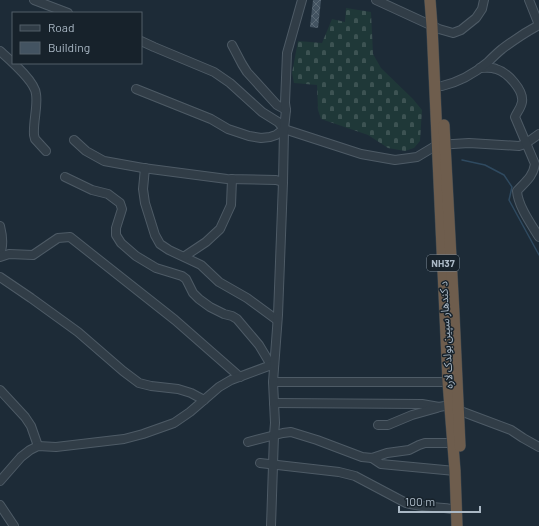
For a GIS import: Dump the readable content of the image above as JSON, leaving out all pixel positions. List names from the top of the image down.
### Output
{
  "streets": {
    "highway": ["NH37", "د کندهار سپین بولدک لاره"]
  },
  "legend": ["Road", "Building"],
  "scale_bar": "100 m"
}
